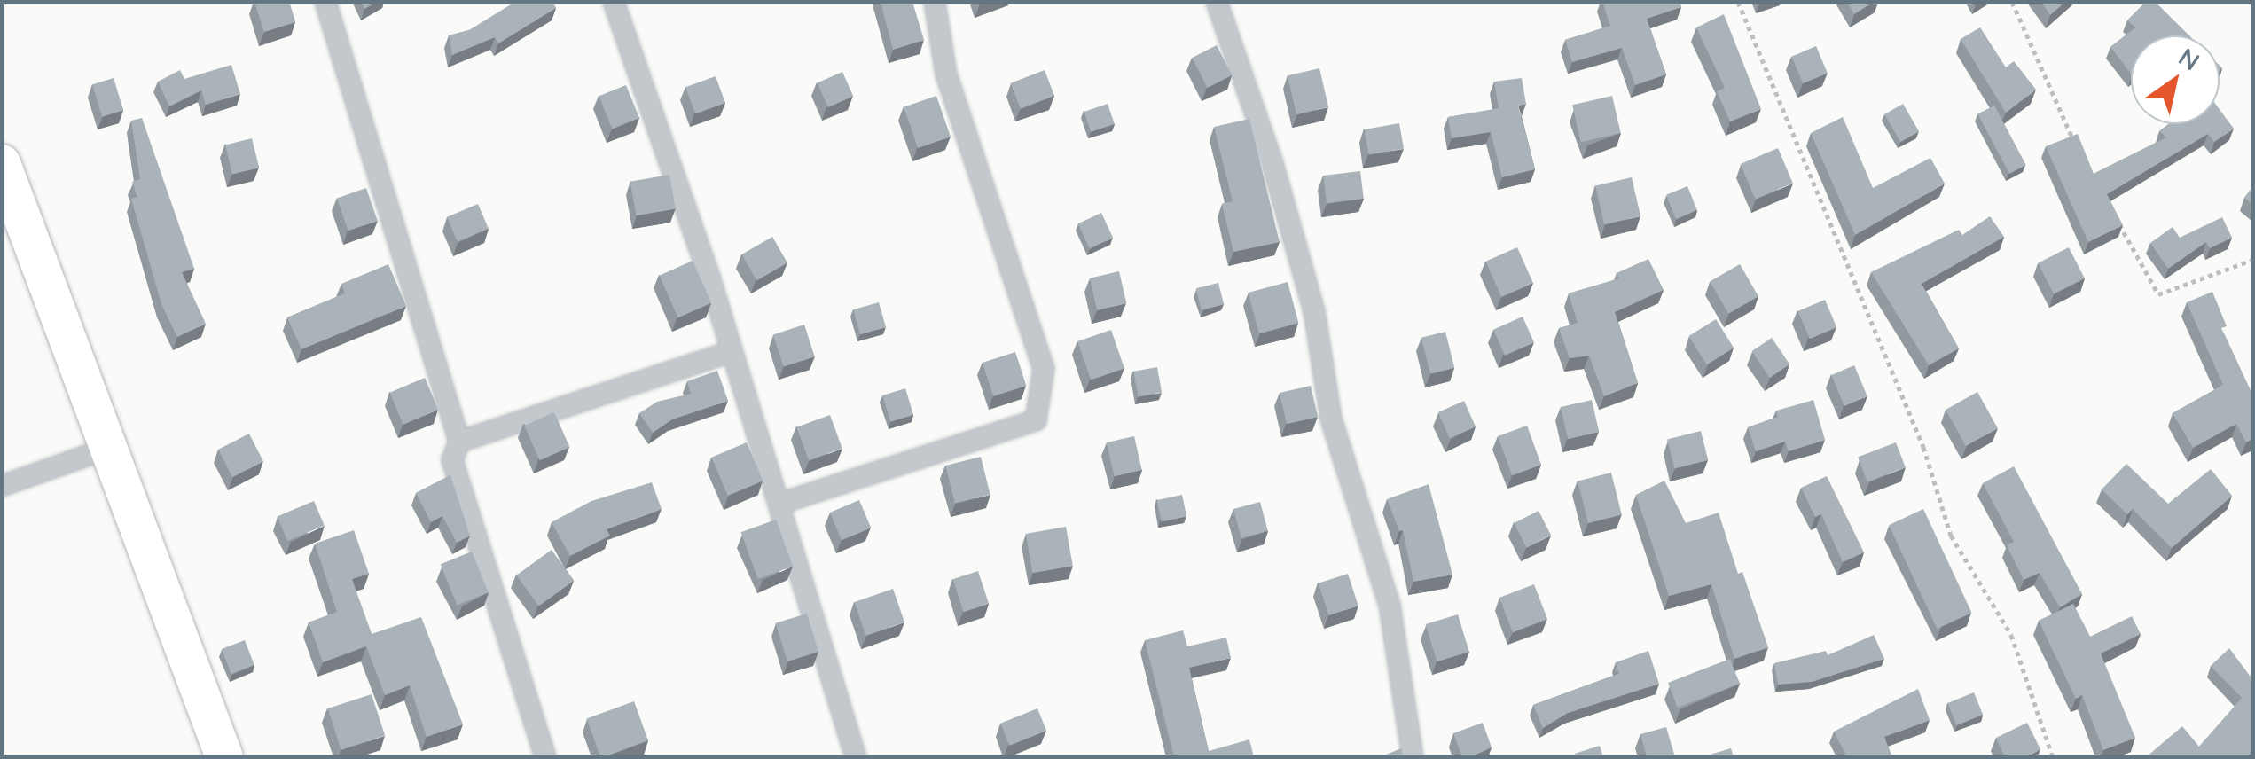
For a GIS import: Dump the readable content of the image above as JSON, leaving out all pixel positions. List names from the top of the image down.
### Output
{
  "north": "top right"
}
